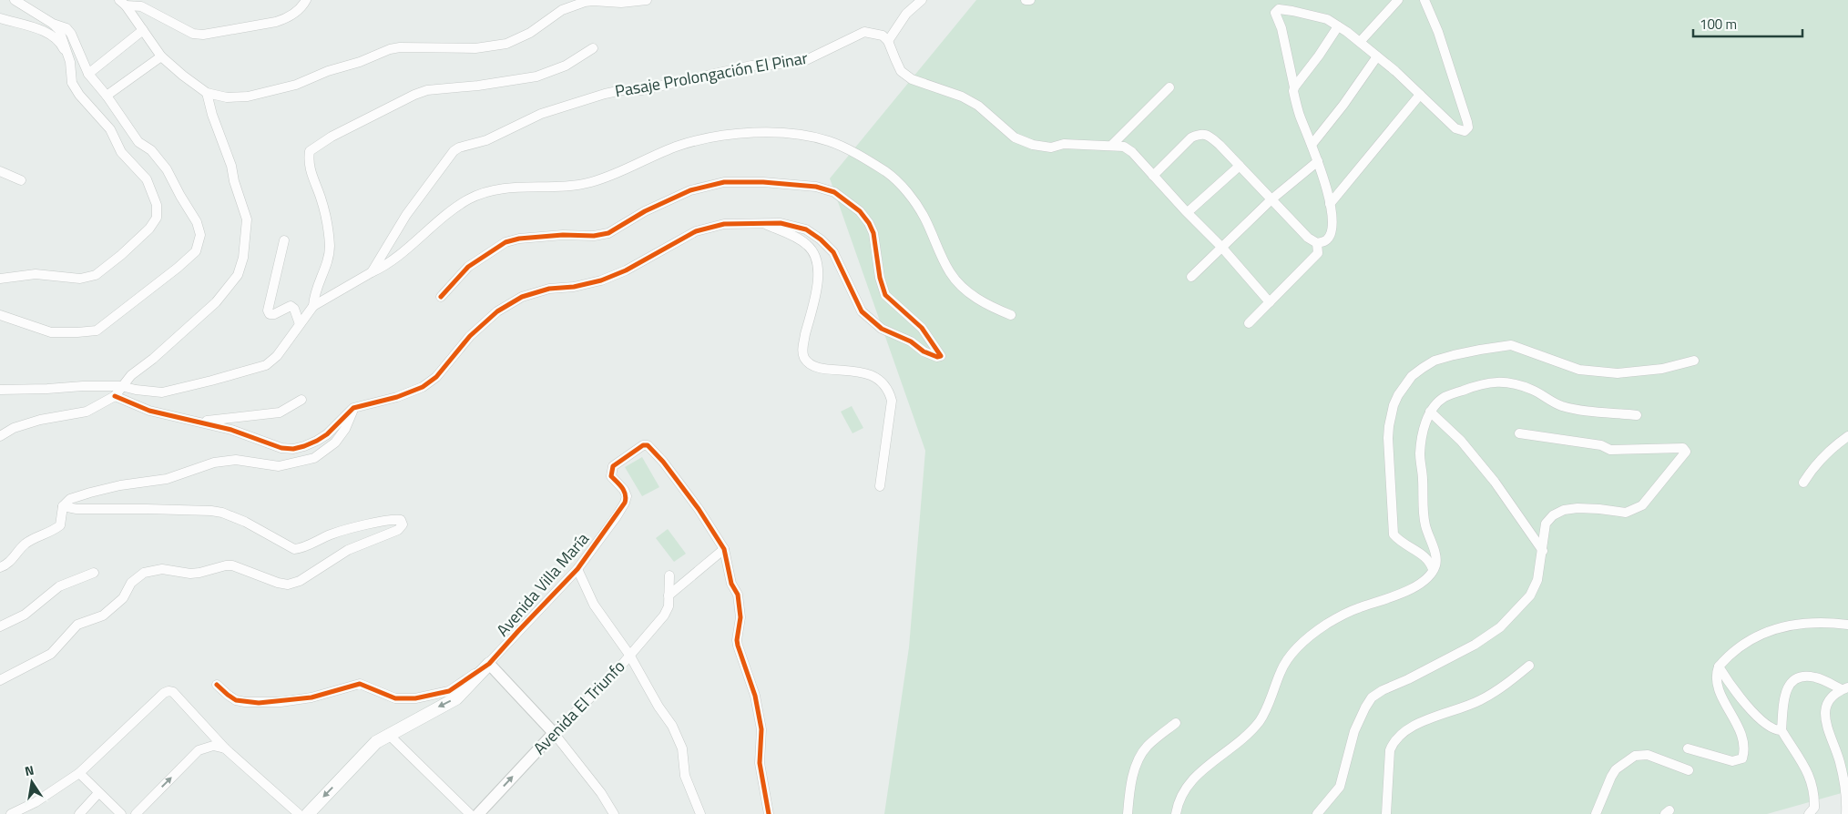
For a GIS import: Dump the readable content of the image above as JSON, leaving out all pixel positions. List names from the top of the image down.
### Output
{
  "streets": {
    "main road": ["Avenida Villa María"],
    "street": ["Pasaje Prolongación El Pinar", "Avenida El Triunfo"]
  },
  "one_way": ["Avenida Villa María", "Avenida El Triunfo"],
  "scale_bar": "100 m",
  "north": "top"
}
